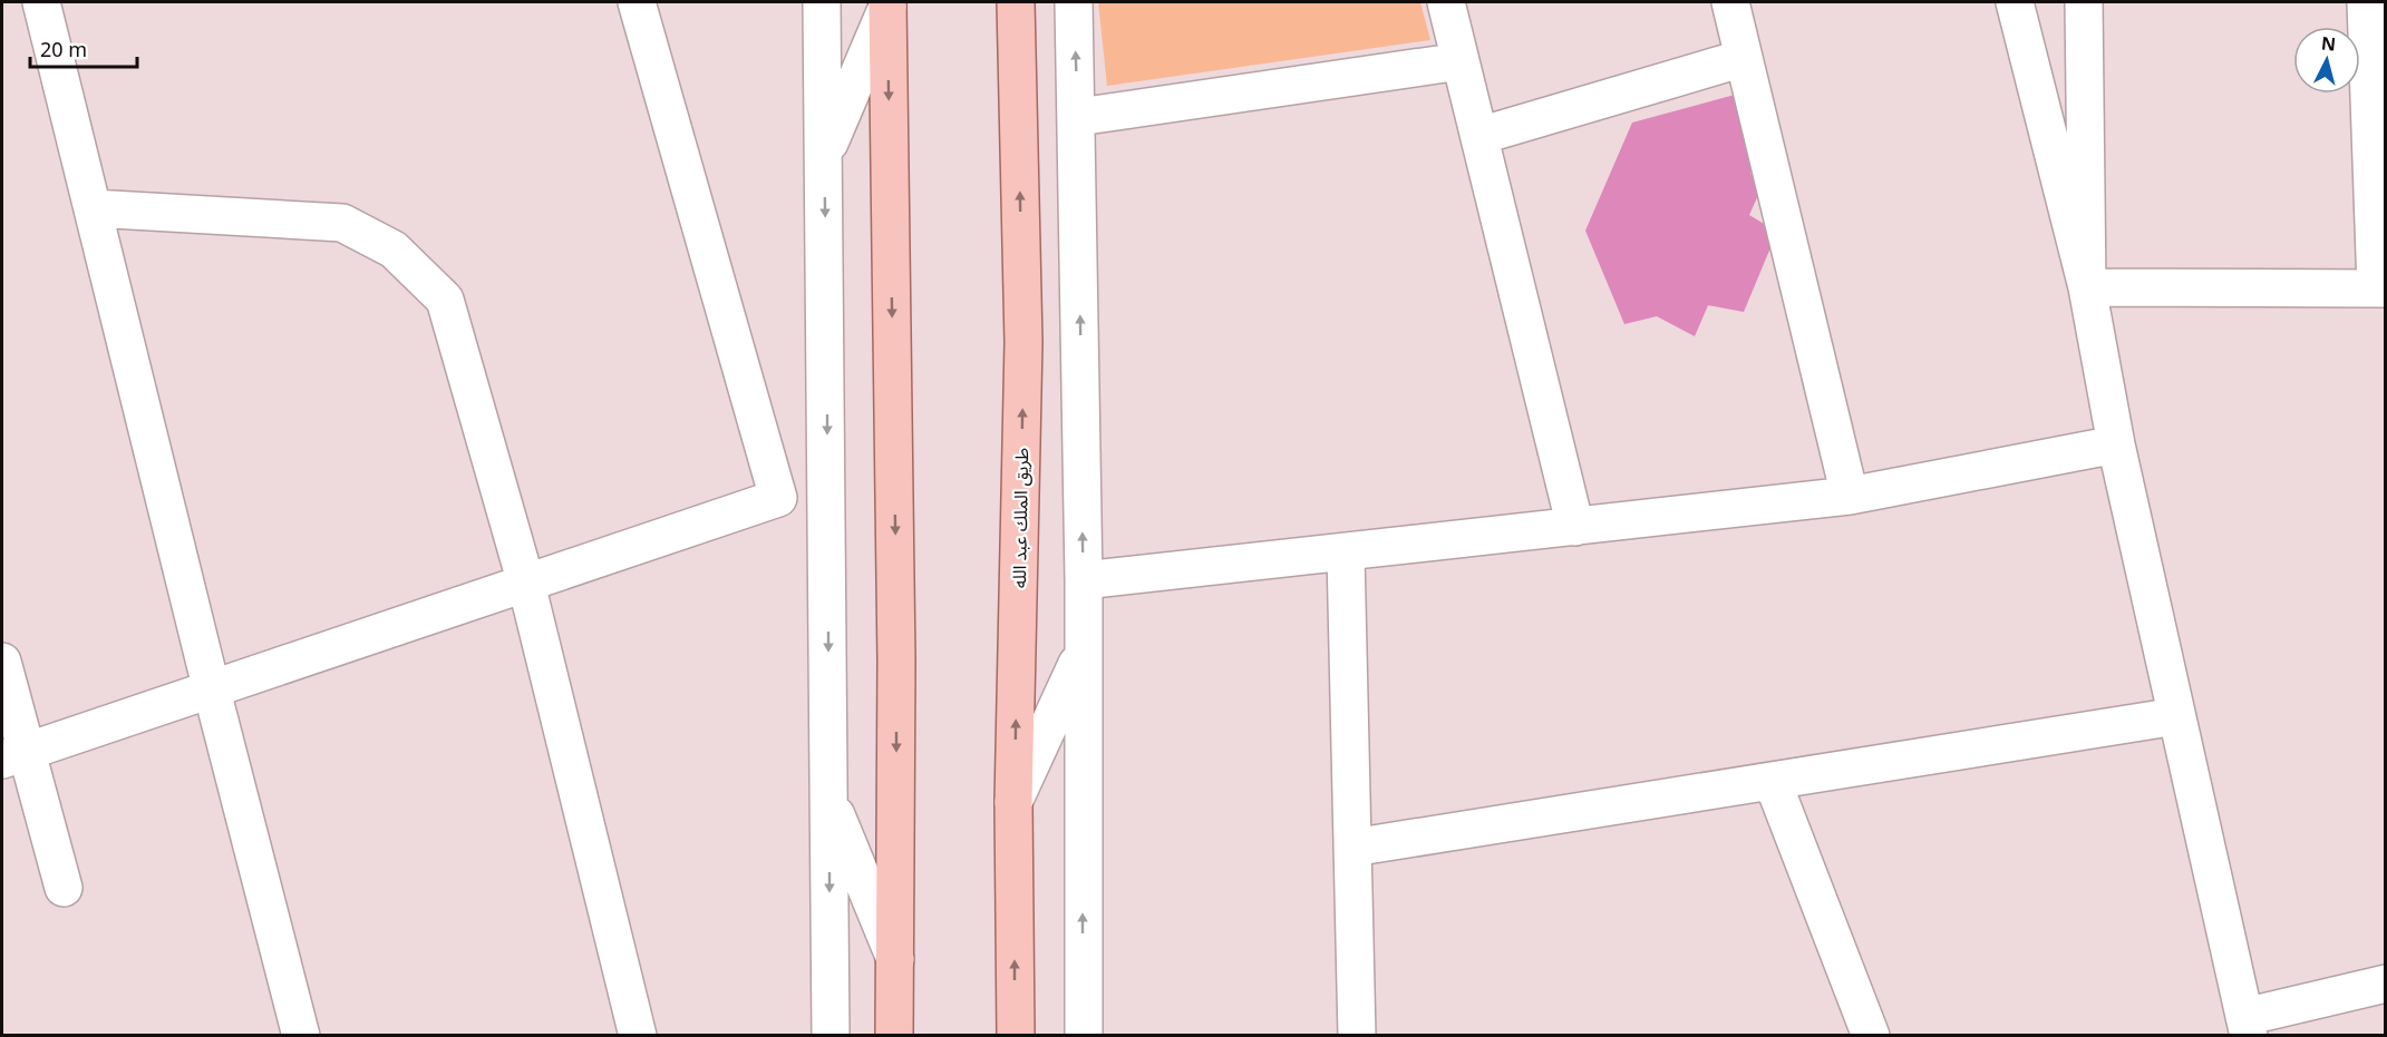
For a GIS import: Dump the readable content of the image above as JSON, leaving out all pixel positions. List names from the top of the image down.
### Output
{
  "streets": {
    "main road": ["طريق الملك عبد الله"]
  },
  "scale_bar": "20 m",
  "north": "top"
}
